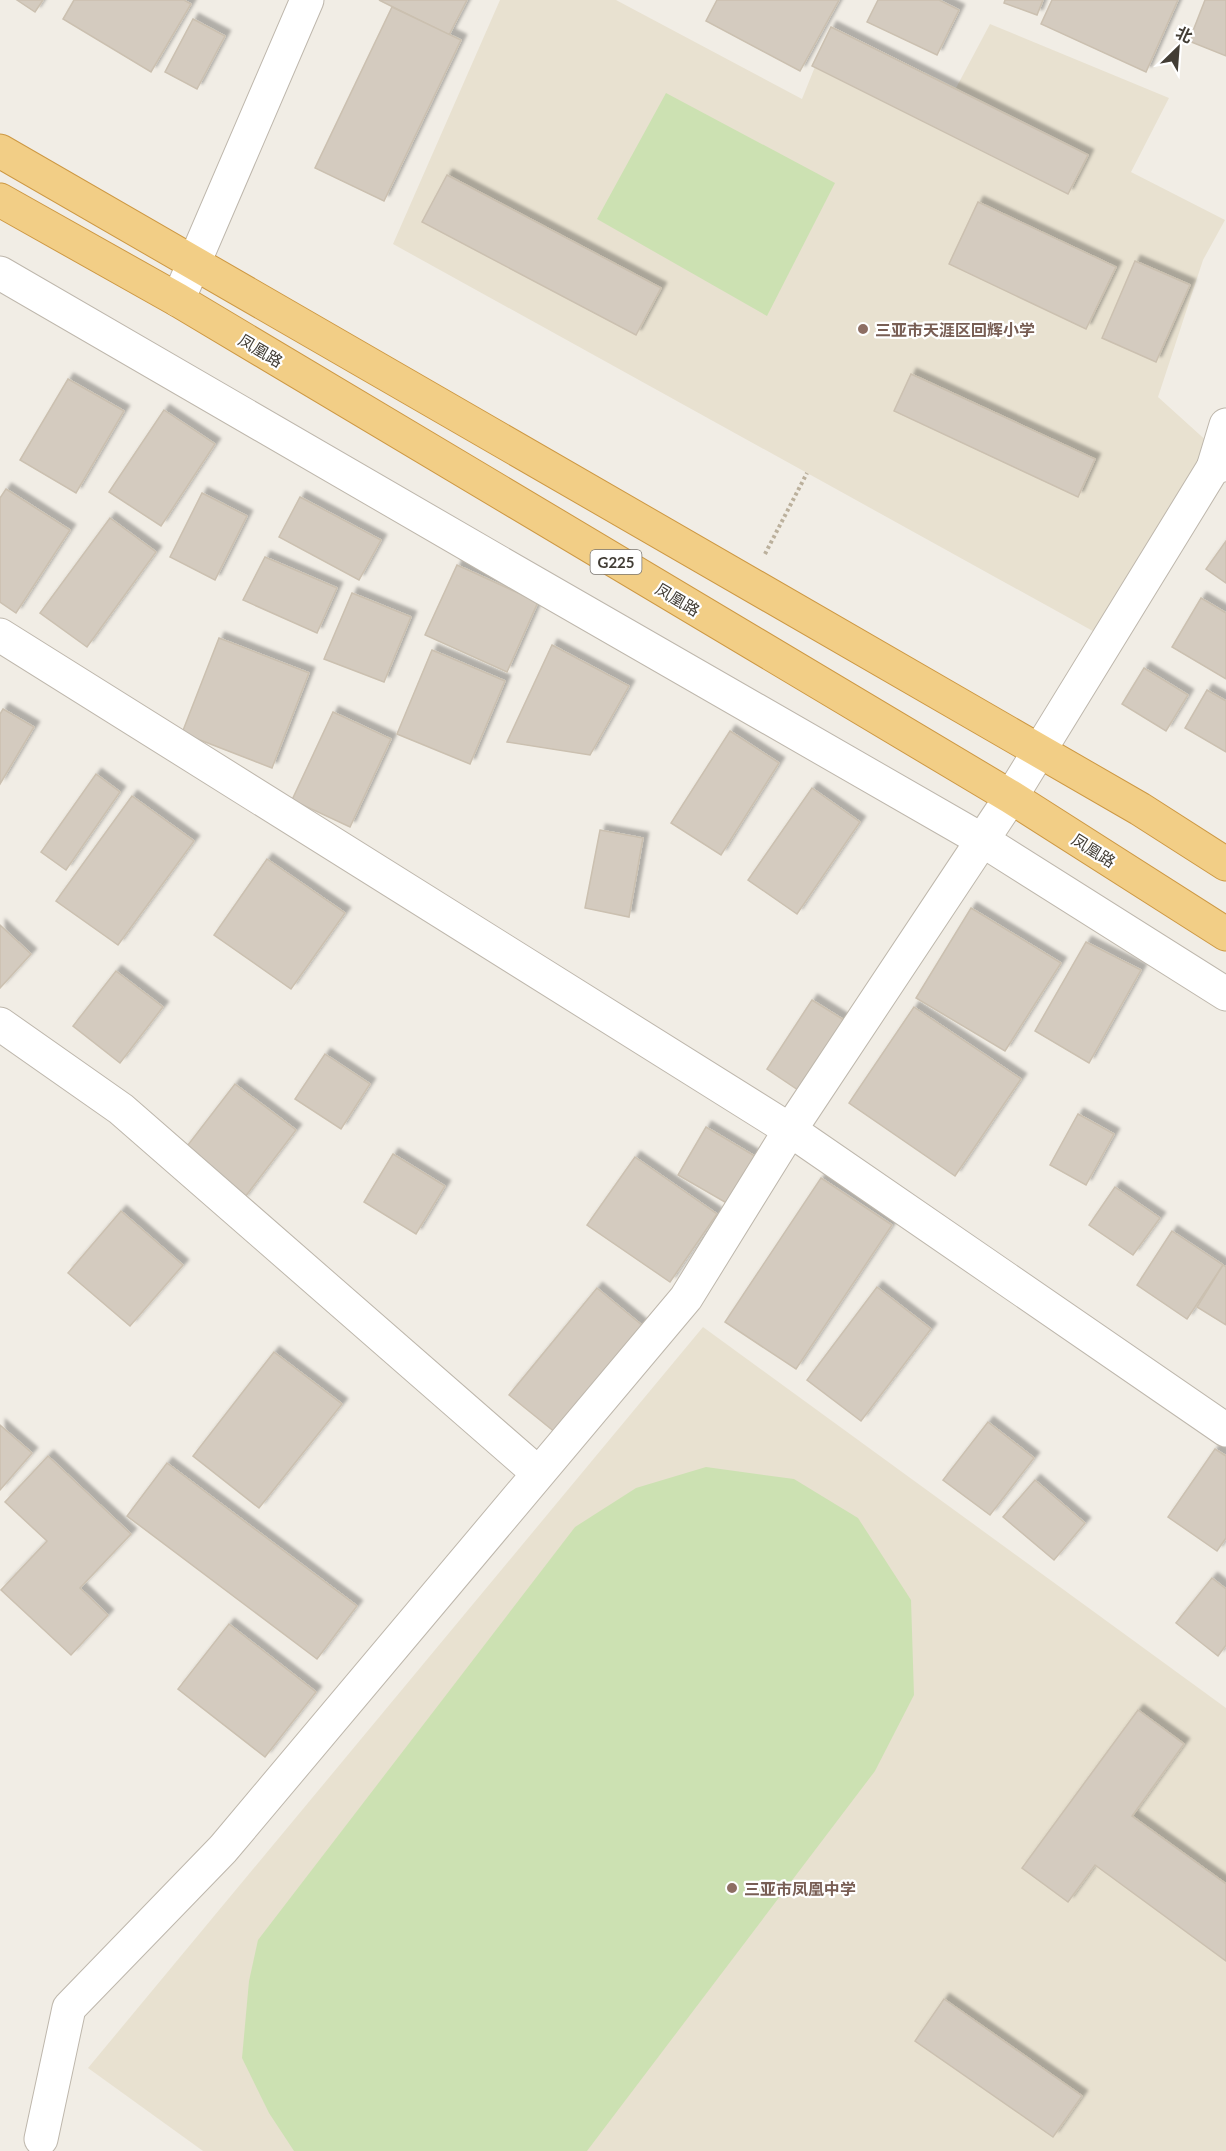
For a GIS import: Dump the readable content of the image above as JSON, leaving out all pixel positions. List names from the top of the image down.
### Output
{
  "streets": {
    "highway": ["凤凰路", "G225"]
  },
  "places": ["三亚市天涯区回辉小学", "三亚市凤凰中学"],
  "north": "top right"
}
